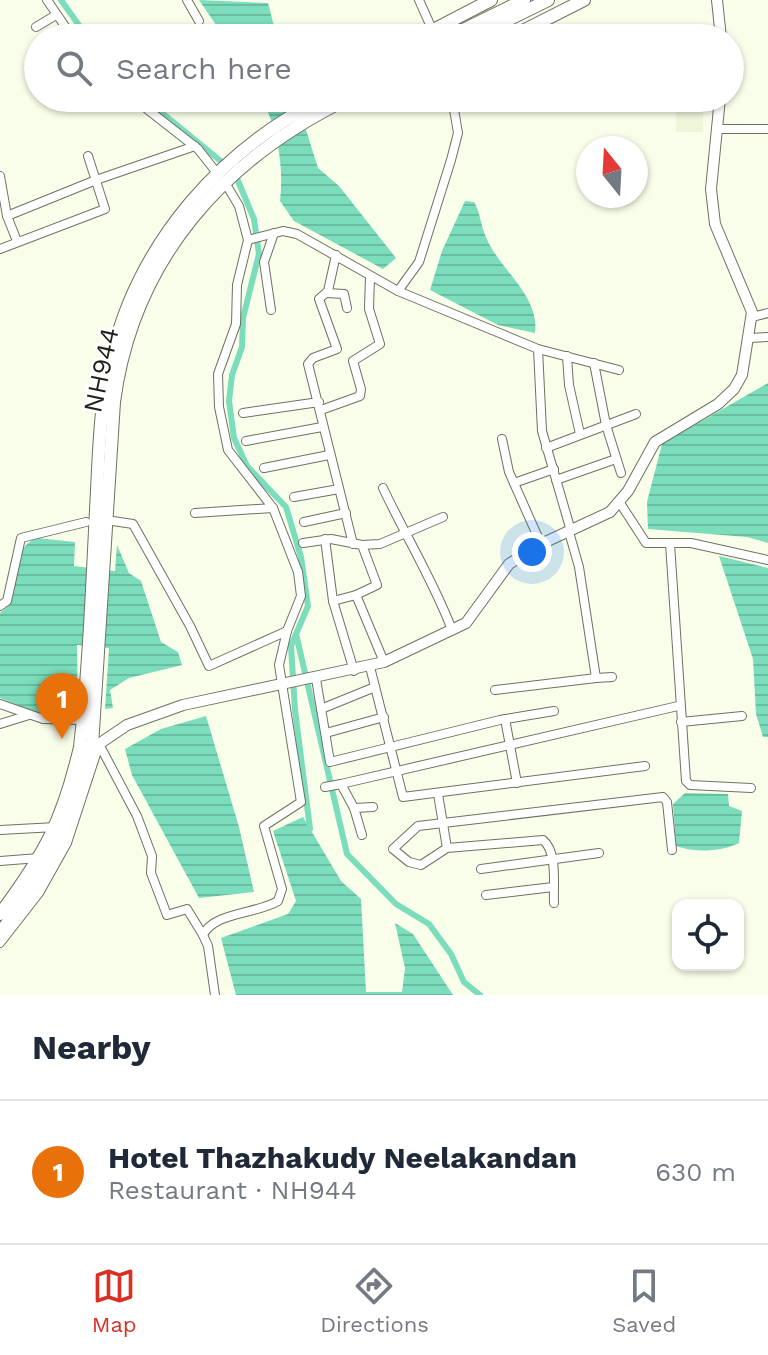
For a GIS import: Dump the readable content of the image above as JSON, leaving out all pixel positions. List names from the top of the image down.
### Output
{
  "streets": {
    "highway": ["NH944"]
  },
  "north": "top",
  "page": {
    "search": "Search here",
    "pins": "1",
    "heading": "Nearby",
    "list": [
      {
        "mark": "1",
        "name": "Hotel Thazhakudy Neelakandan",
        "note": "Restaurant · NH944",
        "value": "630 m"
      }
    ],
    "nav": ["Map", "Directions", "Saved"]
  }
}
